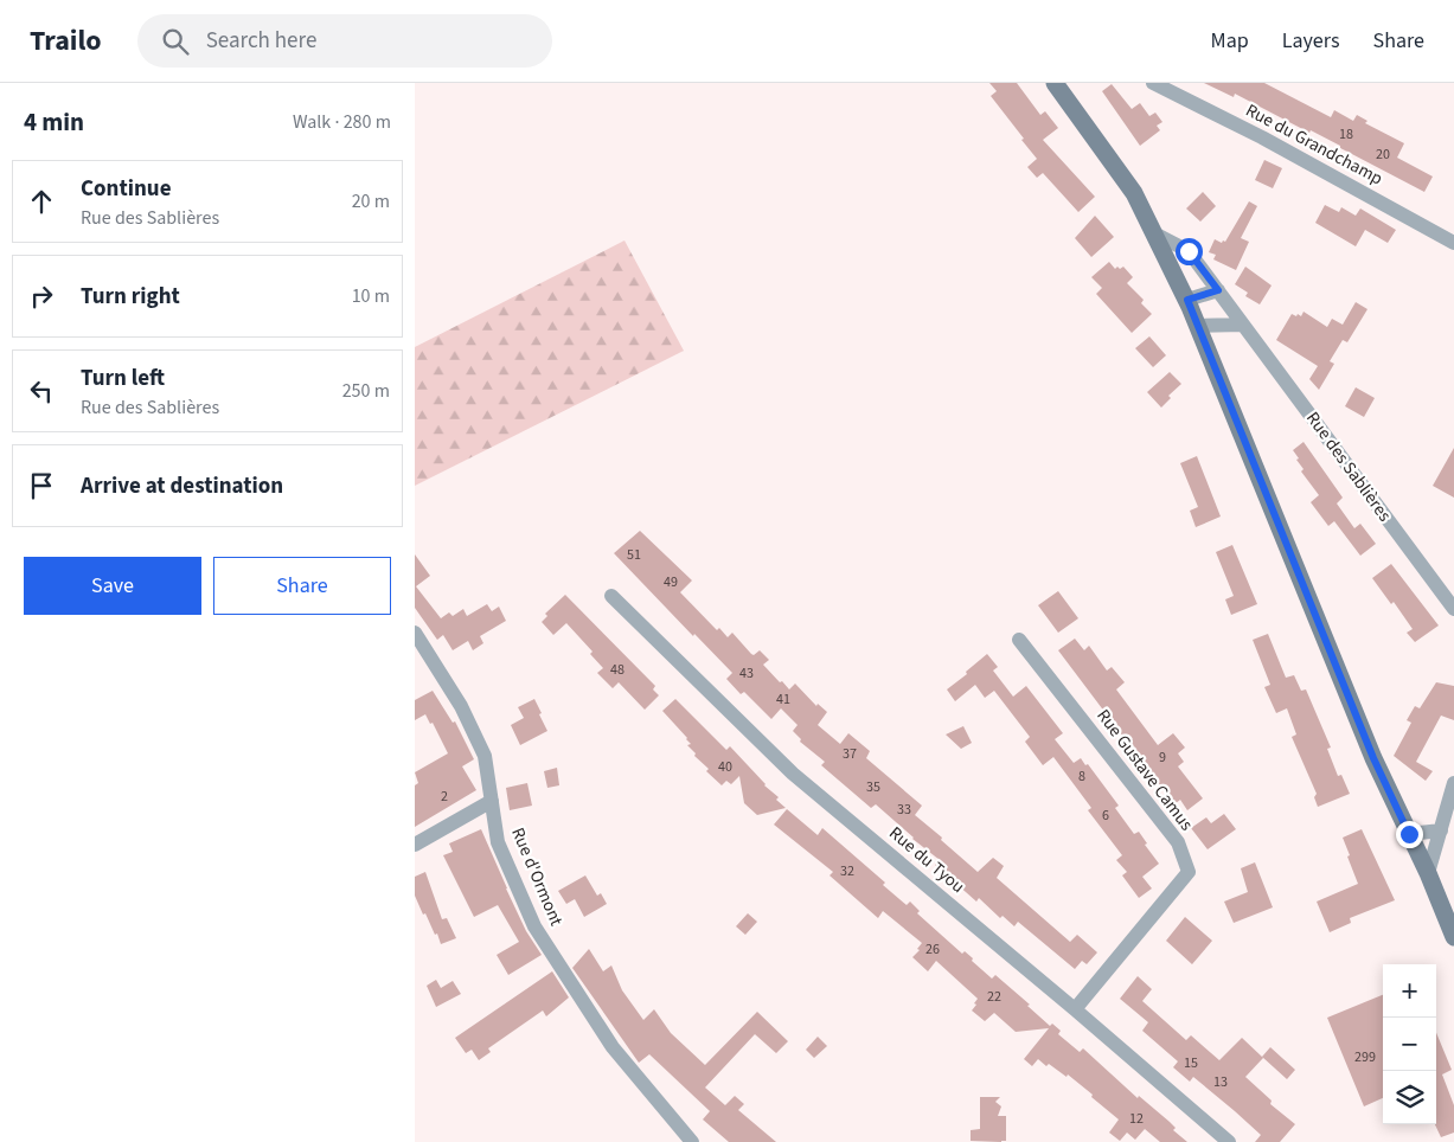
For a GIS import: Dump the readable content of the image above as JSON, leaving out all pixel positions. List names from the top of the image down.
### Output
{
  "streets": {
    "street": [
      "Rue du Grandchamp",
      "Rue des Sablières",
      "Rue Gustave Camus",
      "Rue du Tyou",
      "Rue d'Ormont"
    ]
  },
  "crossings": [
    ["Rue Gustave Camus", "Rue du Tyou"]
  ],
  "house_numbers": [
    "18",
    "20",
    "51",
    "49",
    "48",
    "43",
    "41",
    "37",
    "9",
    "40",
    "8",
    "35",
    "2",
    "33",
    "6",
    "32",
    "26",
    "22",
    "299",
    "15",
    "13",
    "12"
  ],
  "page": {
    "header": "Trailo",
    "search": "Search here",
    "nav": ["Map", "Layers", "Share"],
    "heading": ["4 min", "Walk · 280 m"],
    "list": [
      ["Continue", "Rue des Sablières", "20 m"],
      ["Turn right", "10 m"],
      ["Turn left", "Rue des Sablières", "250 m"],
      "Arrive at destination"
    ],
    "buttons": ["Save", "Share"],
    "map_buttons": ["+", "−"]
  }
}
